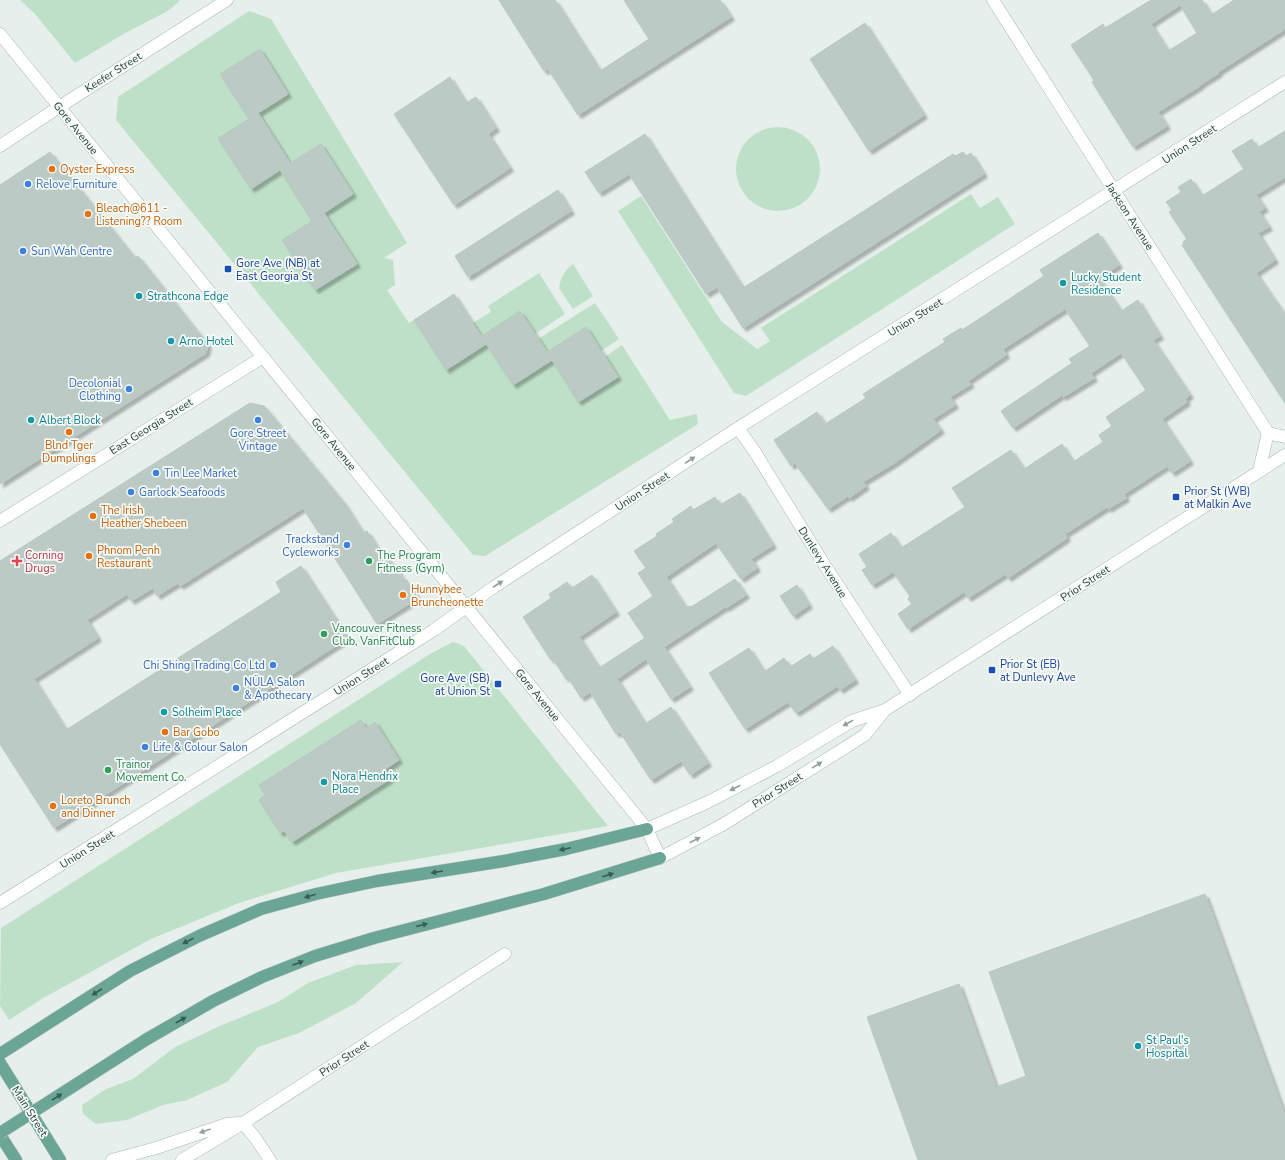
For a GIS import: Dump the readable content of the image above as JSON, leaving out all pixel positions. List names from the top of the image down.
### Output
{
  "streets": {
    "main road": ["Main Street"],
    "street": [
      "Keefer Street",
      "Gore Avenue",
      "Union Street",
      "Jackson Avenue",
      "East Georgia Street",
      "Dunlevy Avenue",
      "Prior Street"
    ]
  },
  "crossings": [
    ["Keefer Street", "Gore Avenue"],
    ["Gore Avenue", "Union Street"],
    ["Gore Avenue", "East Georgia Street"],
    ["Gore Avenue", "Prior Street"],
    ["Union Street", "Jackson Avenue"],
    ["Union Street", "Dunlevy Avenue"],
    ["Dunlevy Avenue", "Prior Street"]
  ],
  "places": {
    "other": [
      "Oyster Express",
      "Relove Furniture",
      "Bleach@611 - Listening?? Room",
      "Sun Wah Centre",
      "Lucky Student Residence",
      "Strathcona Edge",
      "Arno Hotel",
      "Decolonial Clothing",
      "Albert Block",
      "Gore Street Vintage",
      "Blnd Tger Dumplings",
      "Tin Lee Market",
      "Garlock Seafoods",
      "The Irish Heather Shebeen",
      "Trackstand Cycleworks",
      "Phnom Penh Restaurant",
      "The Program Fitness (Gym)",
      "Hunnybee Bruncheonette",
      "Vancouver Fitness Club, VanFitClub",
      "Chi Shing Trading Co Ltd",
      "NÜLA Salon & Apothecary",
      "Solheim Place",
      "Bar Gobo",
      "Life & Colour Salon",
      "Trainor Movement Co.",
      "Nora Hendrix Place",
      "Loreto Brunch and Dinner",
      "St Paul's Hospital"
    ],
    "transit": [
      "Gore Ave (NB) at East Georgia St",
      "Prior St (WB) at Malkin Ave",
      "Prior St (EB) at Dunlevy Ave",
      "Gore Ave (SB) at Union St"
    ],
    "health": ["Corning Drugs"]
  }
}
